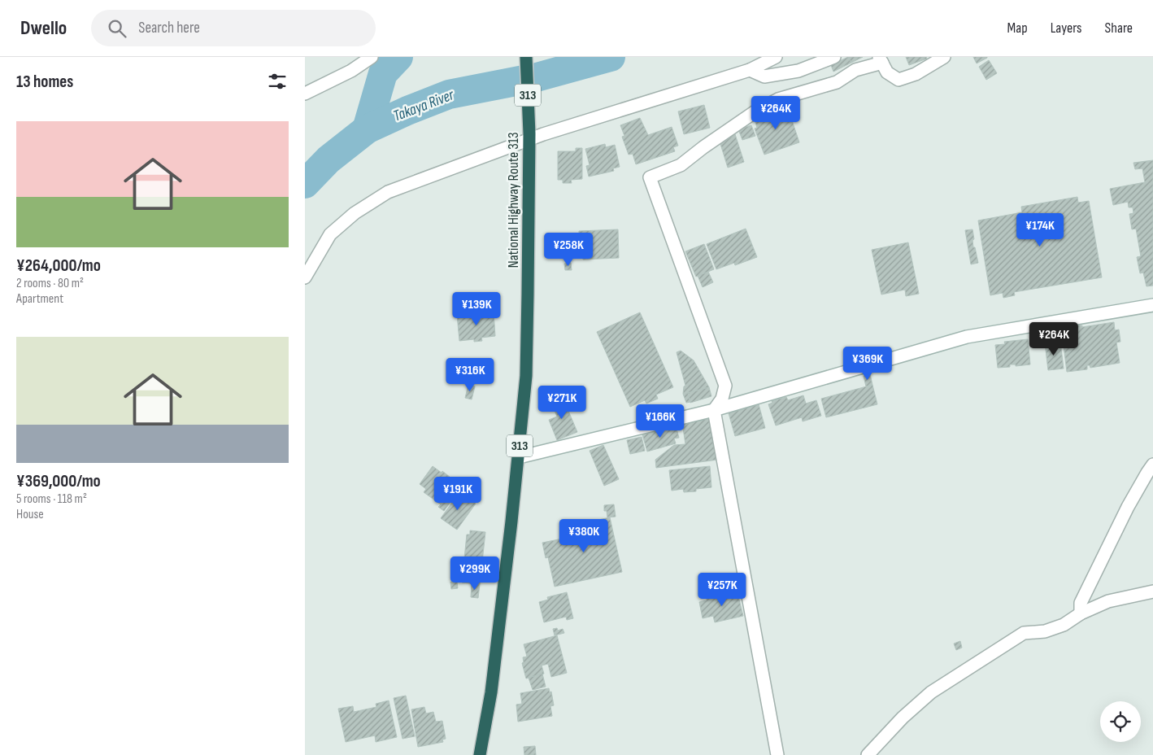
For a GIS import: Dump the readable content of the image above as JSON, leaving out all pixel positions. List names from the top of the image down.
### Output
{
  "streets": {
    "highway": ["313", "National Highway Route 313"]
  },
  "water": ["Takaya River"],
  "page": {
    "header": "Dwello",
    "search": "Search here",
    "nav": ["Map", "Layers", "Share"],
    "heading": "13 homes",
    "price": [
      "¥264K",
      "¥174K",
      "¥258K",
      "¥139K",
      "¥264K",
      "¥369K",
      "¥316K",
      "¥271K",
      "¥166K",
      "¥191K",
      "¥380K",
      "¥299K",
      "¥257K"
    ],
    "list": [
      {
        "name": "¥264,000/mo",
        "note": "2 rooms · 80 m² · Apartment"
      },
      {
        "name": "¥369,000/mo",
        "note": "5 rooms · 118 m² · House"
      }
    ]
  }
}
